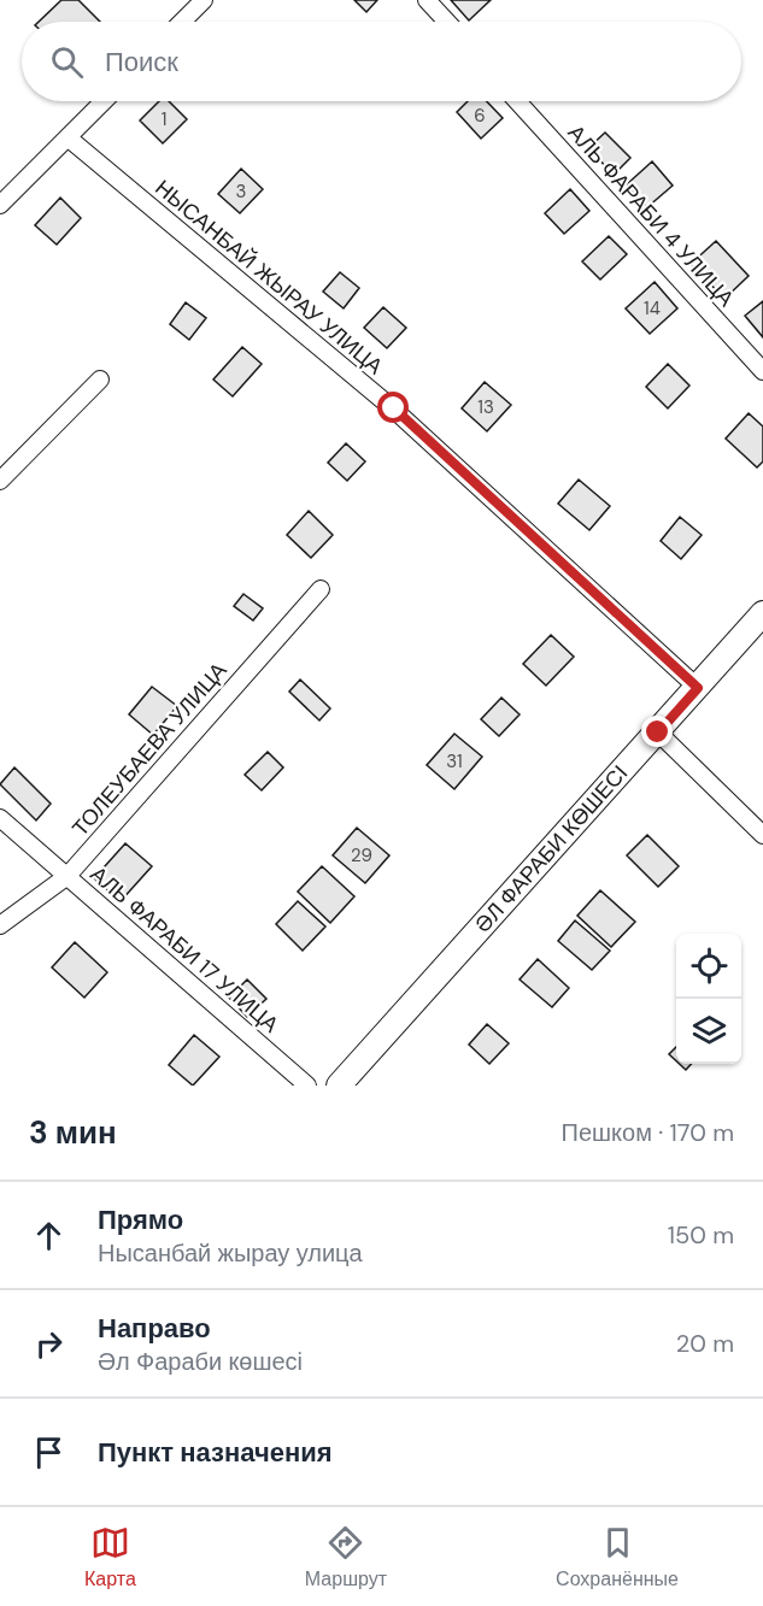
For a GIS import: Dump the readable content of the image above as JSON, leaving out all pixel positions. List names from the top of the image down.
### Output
{
  "streets": {
    "street": [
      "АЛЬ ФАРАБИ 4 УЛИЦА",
      "НЫСАНБАЙ ЖЫРАУ УЛИЦА",
      "ТОЛЕУБАЕВА УЛИЦА",
      "ӘЛ ФАРАБИ КӨШЕСІ",
      "АЛЬ ФАРАБИ 17 УЛИЦА"
    ]
  },
  "crossings": [
    ["НЫСАНБАЙ ЖЫРАУ УЛИЦА", "ӘЛ ФАРАБИ КӨШЕСІ"],
    ["ТОЛЕУБАЕВА УЛИЦА", "АЛЬ ФАРАБИ 17 УЛИЦА"]
  ],
  "house_numbers": [
    "6",
    "1",
    "3",
    "14",
    "13",
    "31",
    "29"
  ],
  "page": {
    "search": "Поиск",
    "heading": ["3 мин", "Пешком · 170 m"],
    "list": [
      ["Прямо", "Нысанбай жырау улица", "150 m"],
      ["Направо", "Әл Фараби көшесі", "20 m"],
      "Пункт назначения"
    ],
    "nav": ["Карта", "Маршрут", "Сохранённые"]
  }
}
